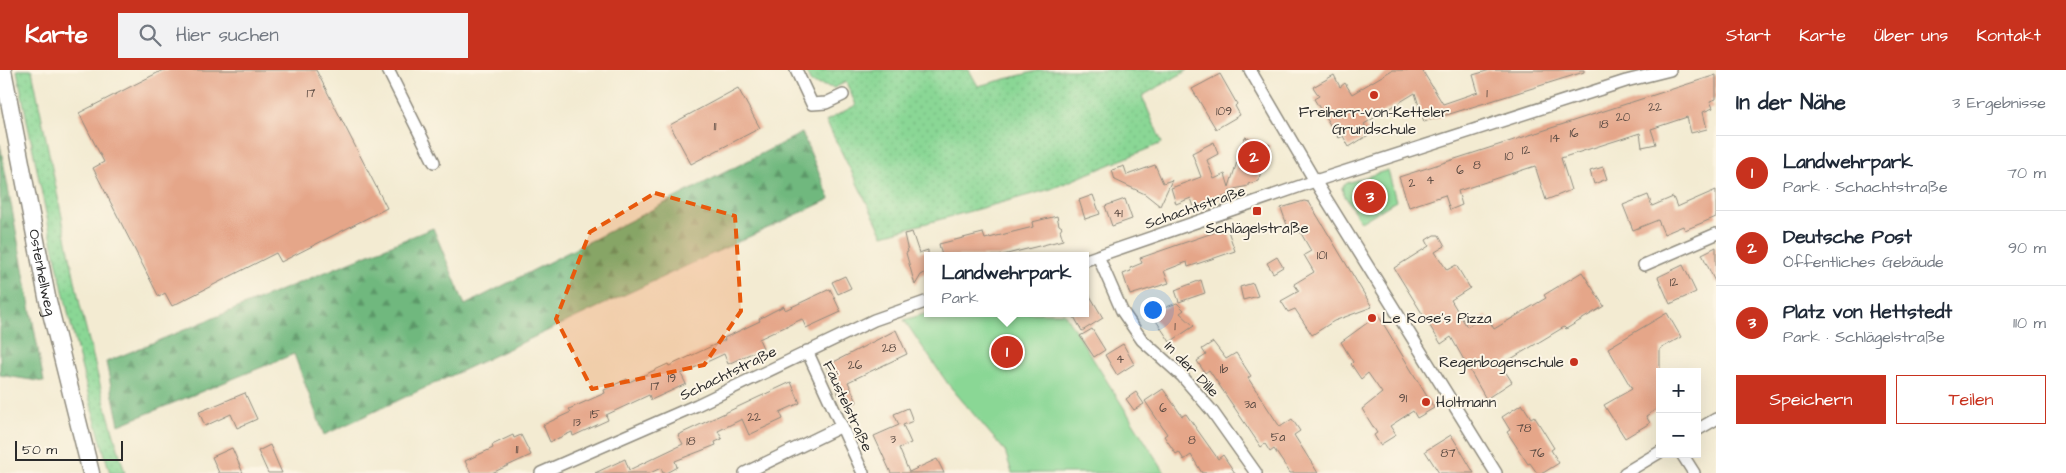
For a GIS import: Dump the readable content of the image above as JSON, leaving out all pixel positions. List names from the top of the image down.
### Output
{
  "streets": {
    "main road": ["Ostenhellweg"],
    "street": ["Schachtstraße", "In der Dille", "Fäustelstraße"]
  },
  "crossings": [
    ["Schachtstraße", "In der Dille"],
    ["Schachtstraße", "Fäustelstraße"]
  ],
  "places": {
    "other": [
      "Freiherr-von-Ketteler Grundschule",
      "Le Rose's Pizza",
      "Regenbogenschule",
      "Holtmann"
    ],
    "transit": ["Schlägelstraße"]
  },
  "house_numbers": [
    "17",
    "1",
    "22",
    "109",
    "20",
    "18",
    "11",
    "16",
    "14",
    "12",
    "10",
    "8",
    "6",
    "4",
    "2",
    "41",
    "101",
    "12",
    "1",
    "28",
    "4",
    "26",
    "1b",
    "19",
    "17",
    "91",
    "3a",
    "6",
    "15",
    "22",
    "13",
    "78",
    "5a",
    "3",
    "8",
    "18",
    "11",
    "87",
    "76"
  ],
  "scale_bar": "50 m",
  "page": {
    "header": "Karte",
    "search": "Hier suchen",
    "nav": [
      "Start",
      "Karte",
      "Über uns",
      "Kontakt"
    ],
    "heading": ["In der Nähe", "3 Ergebnisse"],
    "list": [
      {
        "mark": "1",
        "name": "Landwehrpark",
        "note": "Park · Schachtstraße",
        "value": "70 m"
      },
      {
        "mark": "2",
        "name": "Deutsche Post",
        "note": "Öffentliches Gebäude",
        "value": "90 m"
      },
      {
        "mark": "3",
        "name": "Platz von Hettstedt",
        "note": "Park · Schlägelstraße",
        "value": "110 m"
      }
    ],
    "pins": ["2", "3", "1"],
    "popup": ["Landwehrpark", "Park"],
    "buttons": ["Speichern", "Teilen"],
    "map_buttons": ["+", "−"],
    "scale": "50 m"
  }
}
